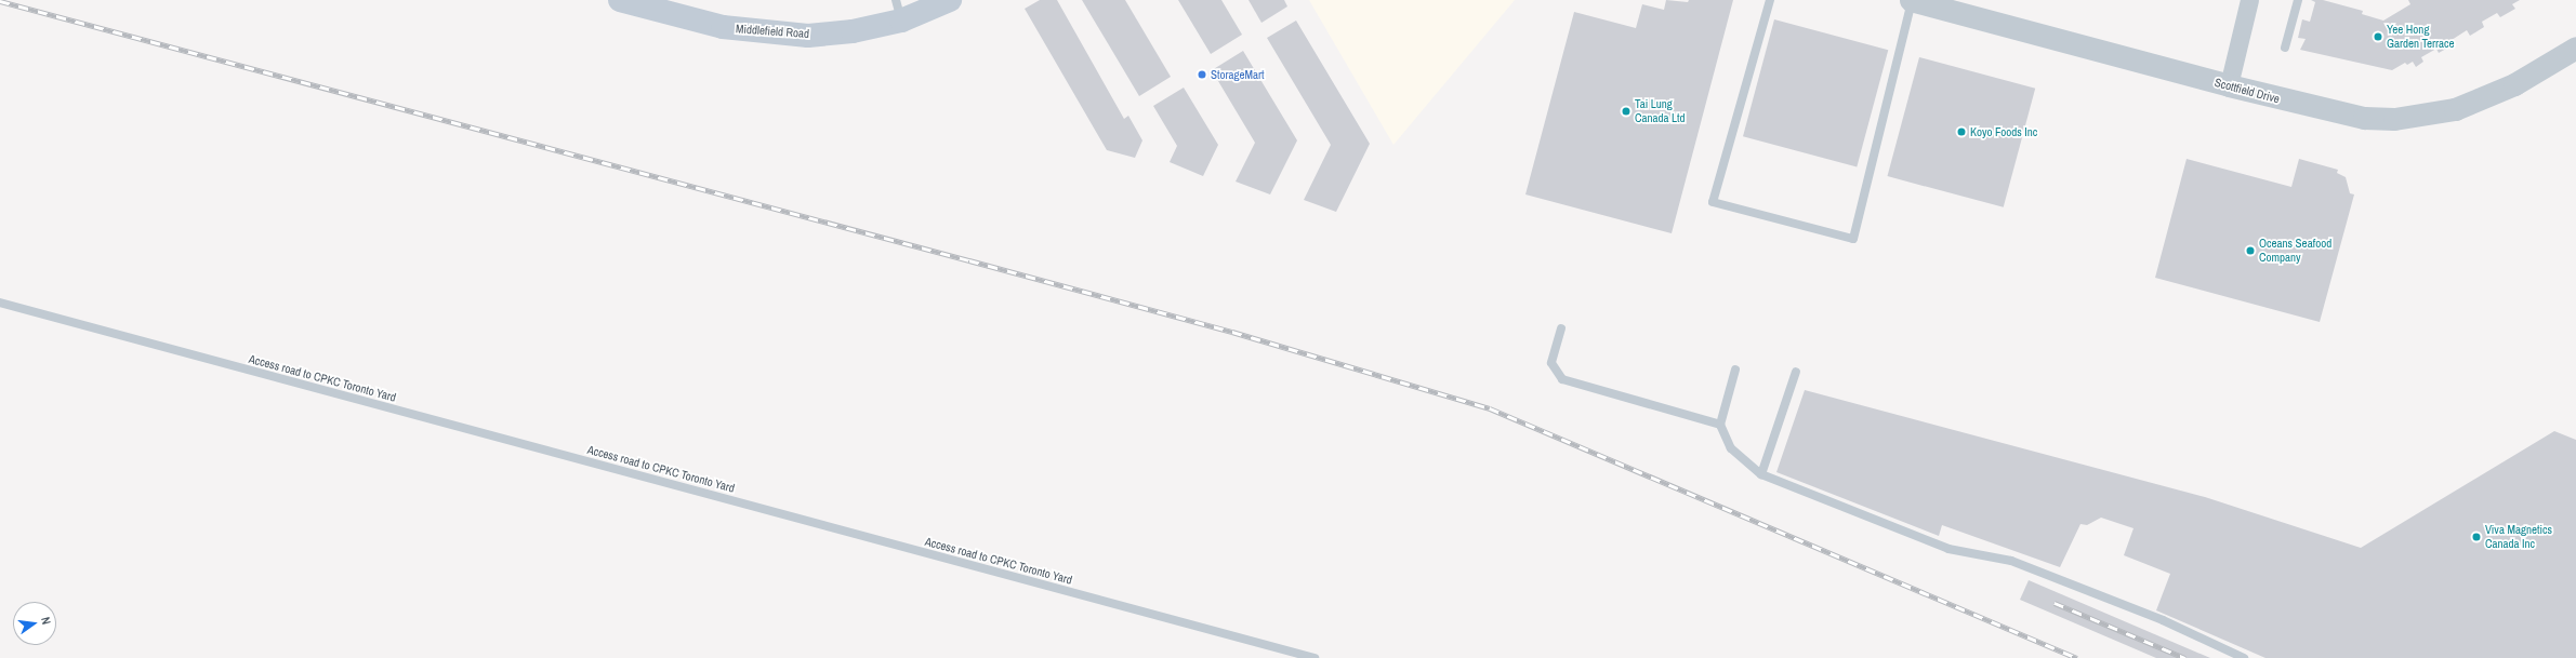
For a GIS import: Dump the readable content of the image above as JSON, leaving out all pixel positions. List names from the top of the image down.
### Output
{
  "streets": {
    "main road": ["Middlefield Road"],
    "street": ["Scottfield Drive"],
    "lane": ["Access road to CPKC Toronto Yard"]
  },
  "places": [
    "Yee Hong Garden Terrace",
    "StorageMart",
    "Tai Lung Canada Ltd",
    "Koyo Foods Inc",
    "Oceans Seafood Company",
    "Viva Magnetics Canada Inc"
  ],
  "north": "right"
}
